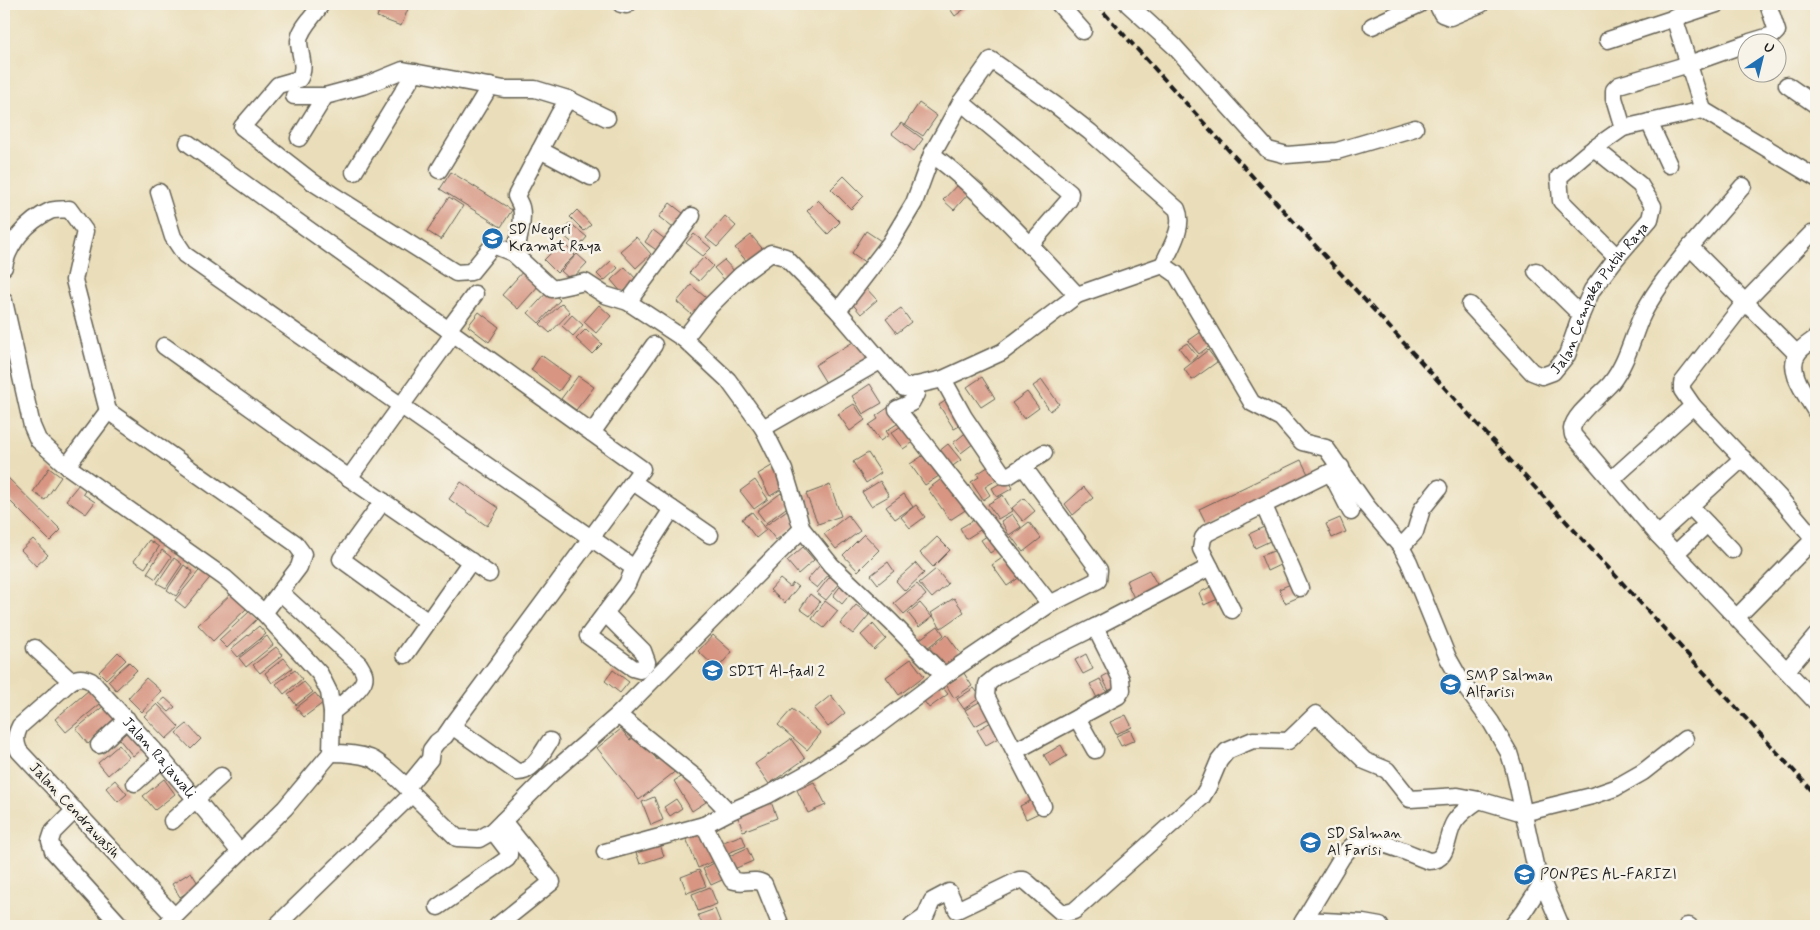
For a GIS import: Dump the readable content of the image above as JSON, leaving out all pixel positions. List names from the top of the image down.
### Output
{
  "streets": {
    "street": ["Jalan Cempaka Putih Raya", "Jalan Rajawali", "Jalan Cendrawasih"]
  },
  "crossings": [
    ["Jalan Rajawali", "Jalan Cendrawasih"]
  ],
  "places": {
    "school or university": [
      "SD Negeri Kramat Raya",
      "SDIT Al-fadl 2",
      "SMP Salman Alfarisi",
      "SD Salman Al Farisi",
      "PONPES AL-FARIZI"
    ]
  },
  "north": "top right"
}
